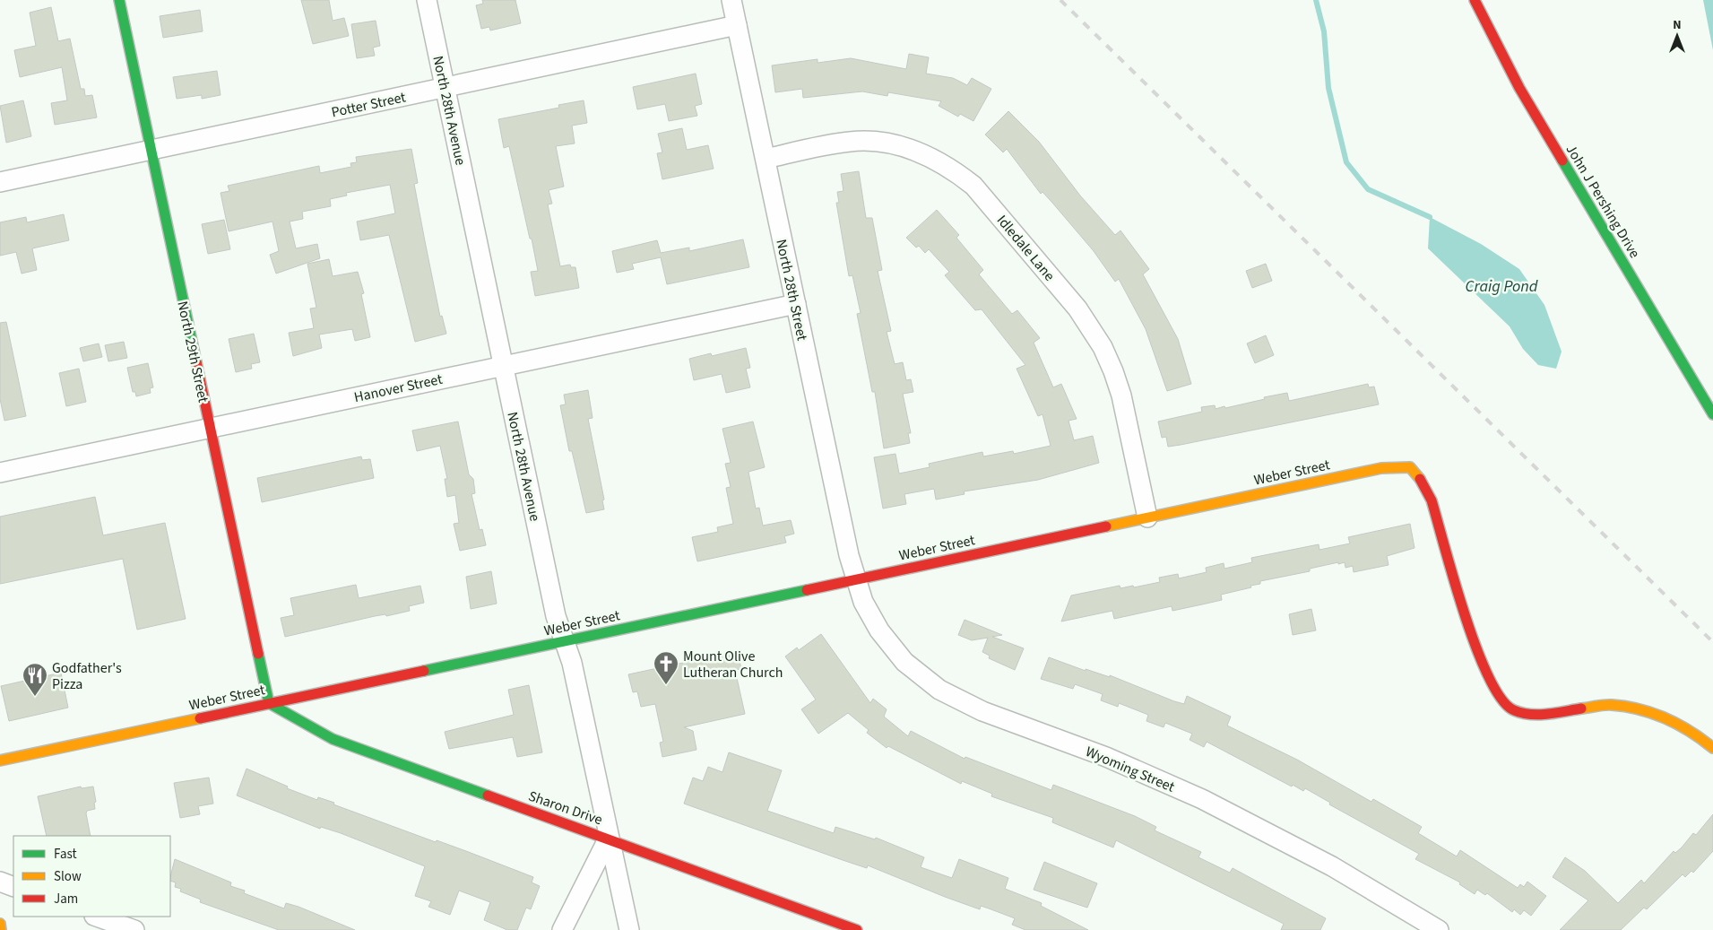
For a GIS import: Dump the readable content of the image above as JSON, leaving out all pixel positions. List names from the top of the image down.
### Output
{
  "streets": {
    "main road": [
      "John J Pershing Drive",
      "North 29th Street",
      "Weber Street",
      "Sharon Drive"
    ],
    "street": [
      "Potter Street",
      "North 28th Avenue",
      "Idledale Lane",
      "North 28th Street",
      "Hanover Street",
      "Wyoming Street"
    ]
  },
  "crossings": [
    ["Potter Street", "North 28th Avenue"],
    ["Potter Street", "North 28th Street"],
    ["Potter Street", "North 29th Street"],
    ["North 28th Avenue", "Hanover Street"],
    ["North 28th Avenue", "Weber Street"],
    ["North 28th Avenue", "Sharon Drive"],
    ["Idledale Lane", "North 28th Street"],
    ["Idledale Lane", "Weber Street"],
    ["North 28th Street", "Hanover Street"],
    ["North 28th Street", "Weber Street"],
    ["North 28th Street", "Wyoming Street"],
    ["North 29th Street", "Hanover Street"],
    ["North 29th Street", "Weber Street"],
    ["North 29th Street", "Sharon Drive"],
    ["Weber Street", "Wyoming Street"],
    ["Weber Street", "Sharon Drive"]
  ],
  "water": ["Craig Pond"],
  "places": {
    "church": ["Mount Olive Lutheran Church"],
    "restaurant": ["Godfather's Pizza"]
  },
  "legend": ["Fast", "Slow", "Jam"],
  "north": "top"
}
